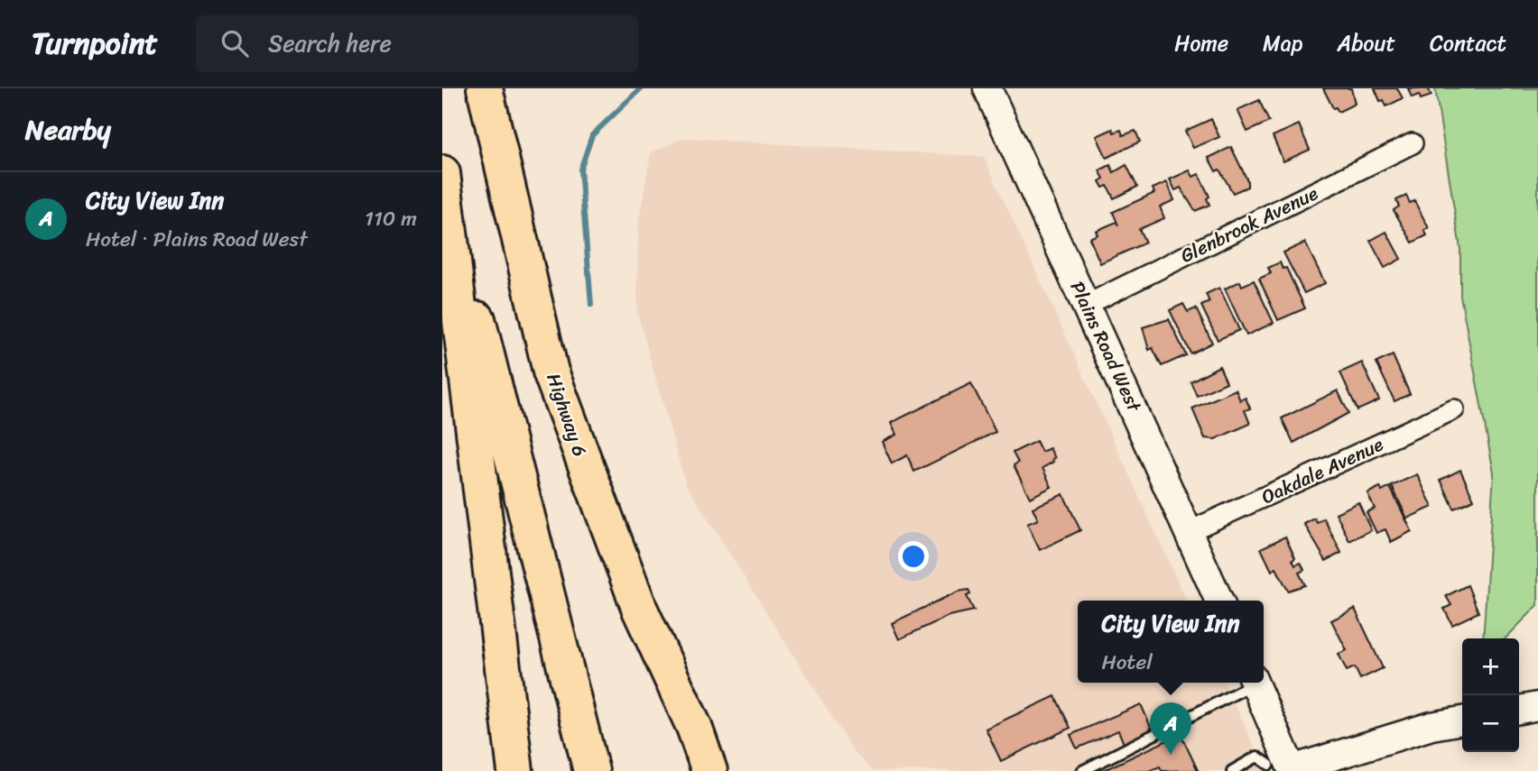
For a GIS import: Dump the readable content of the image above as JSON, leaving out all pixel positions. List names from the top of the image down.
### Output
{
  "streets": {
    "highway": ["Highway 6"],
    "main road": ["Plains Road West"],
    "street": ["Glenbrook Avenue", "Oakdale Avenue"]
  },
  "crossings": [
    ["Glenbrook Avenue", "Plains Road West"],
    ["Plains Road West", "Oakdale Avenue"]
  ],
  "page": {
    "header": "Turnpoint",
    "search": "Search here",
    "nav": [
      "Home",
      "Map",
      "About",
      "Contact"
    ],
    "heading": "Nearby",
    "list": [
      {
        "mark": "A",
        "name": "City View Inn",
        "note": "Hotel · Plains Road West",
        "value": "110 m"
      }
    ],
    "popup": ["City View Inn", "Hotel"],
    "map_buttons": ["+", "−"],
    "pins": "A"
  }
}
